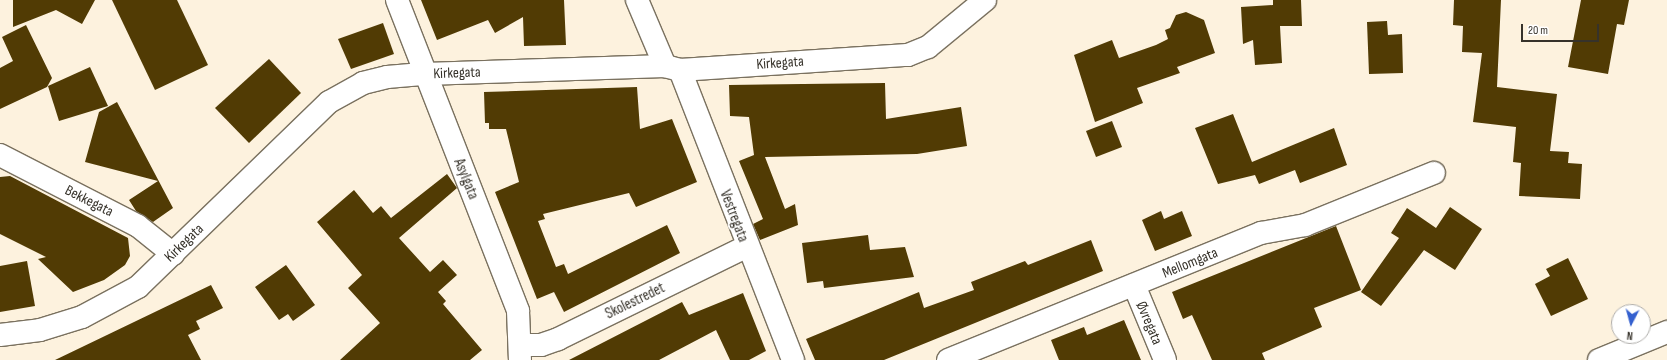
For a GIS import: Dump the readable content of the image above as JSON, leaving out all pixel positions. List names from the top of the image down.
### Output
{
  "streets": {
    "street": [
      "Kirkegata",
      "Asylgata",
      "Bekkegata",
      "Vestregata",
      "Mellomgata",
      "Skolestredet",
      "Øvregata"
    ]
  },
  "crossings": [
    ["Kirkegata", "Asylgata"],
    ["Kirkegata", "Bekkegata"],
    ["Kirkegata", "Vestregata"],
    ["Asylgata", "Skolestredet"],
    ["Vestregata", "Skolestredet"],
    ["Mellomgata", "Øvregata"]
  ],
  "scale_bar": "20 m",
  "north": "bottom"
}
